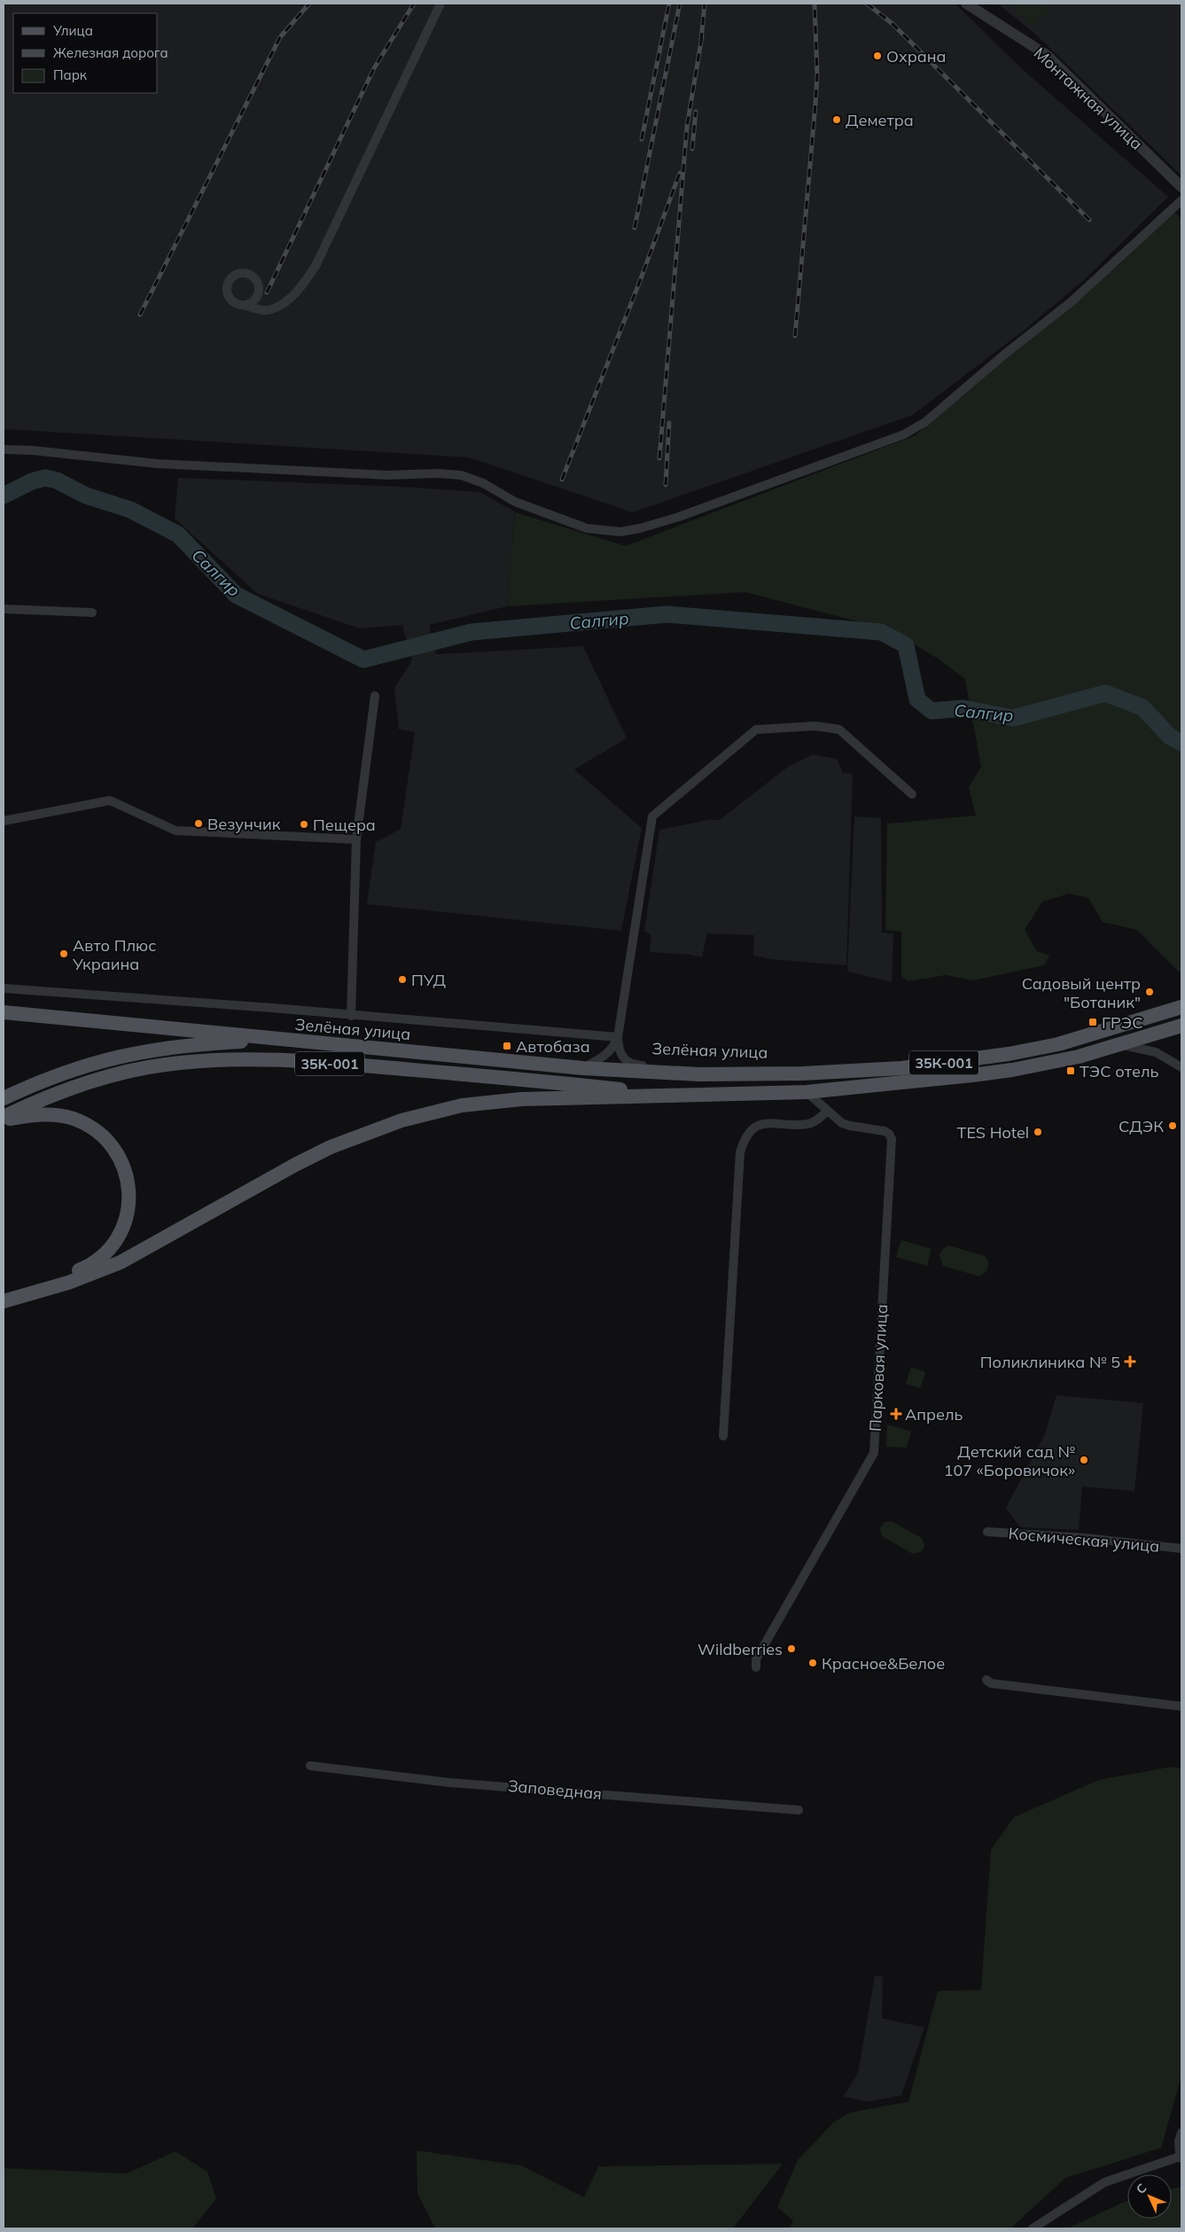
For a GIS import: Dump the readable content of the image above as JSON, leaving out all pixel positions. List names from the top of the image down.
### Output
{
  "streets": {
    "main road": ["Зелёная улица", "35К-001"],
    "street": [
      "Монтажная улица",
      "Парковая улица",
      "Космическая улица",
      "Заповедная"
    ]
  },
  "crossings": [
    ["Зелёная улица", "35К-001"],
    ["35К-001", "Парковая улица"]
  ],
  "water": ["Салгир"],
  "places": {
    "other": [
      "Охрана",
      "Деметра",
      "Везунчик",
      "Пещера",
      "Авто Плюс Украина",
      "ПУД",
      "Садовый центр \"Ботаник\"",
      "СДЭК",
      "TES Hotel",
      "Детский сад № 107 «Боровичок»",
      "Wildberries",
      "Красное&Белое"
    ],
    "transit": ["ГРЭС", "Автобаза", "ТЭС отель"],
    "health": ["Поликлиника № 5", "Апрель"]
  },
  "legend": ["Улица", "Железная дорога", "Парк"],
  "north": "top left"
}
